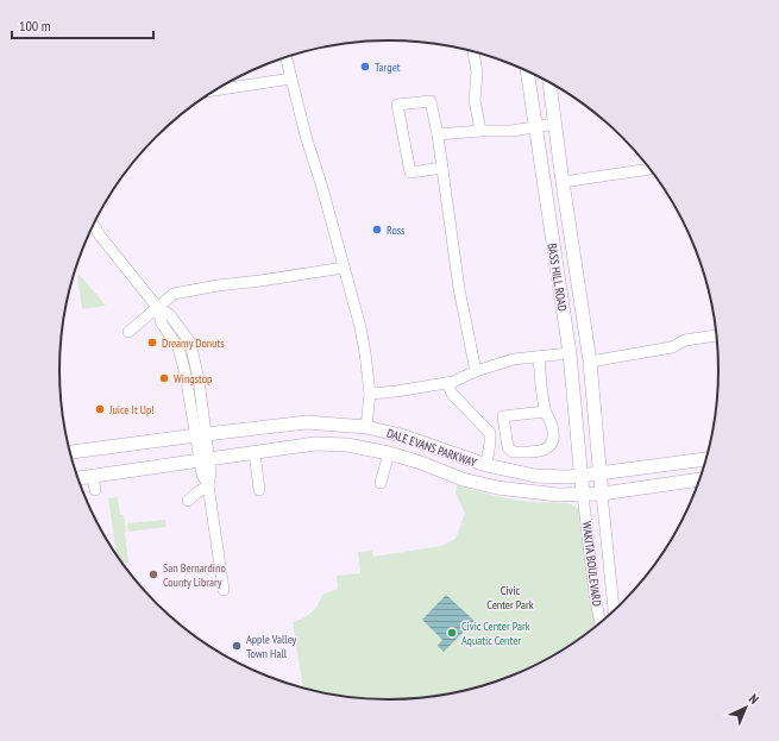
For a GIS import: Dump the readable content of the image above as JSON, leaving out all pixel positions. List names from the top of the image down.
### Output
{
  "streets": {
    "main road": ["BASS HILL ROAD", "DALE EVANS PARKWAY"],
    "street": ["WAKITA BOULEVARD"]
  },
  "crossings": [
    ["BASS HILL ROAD", "DALE EVANS PARKWAY"],
    ["BASS HILL ROAD", "WAKITA BOULEVARD"],
    ["DALE EVANS PARKWAY", "WAKITA BOULEVARD"]
  ],
  "parks": ["Civic Center Park"],
  "places": [
    "Target",
    "Ross",
    "Dreamy Donuts",
    "Wingstop",
    "Juice It Up!",
    "San Bernardino County Library",
    "Civic Center Park Aquatic Center",
    "Apple Valley Town Hall"
  ],
  "scale_bar": "100 m",
  "north": "top right"
}
